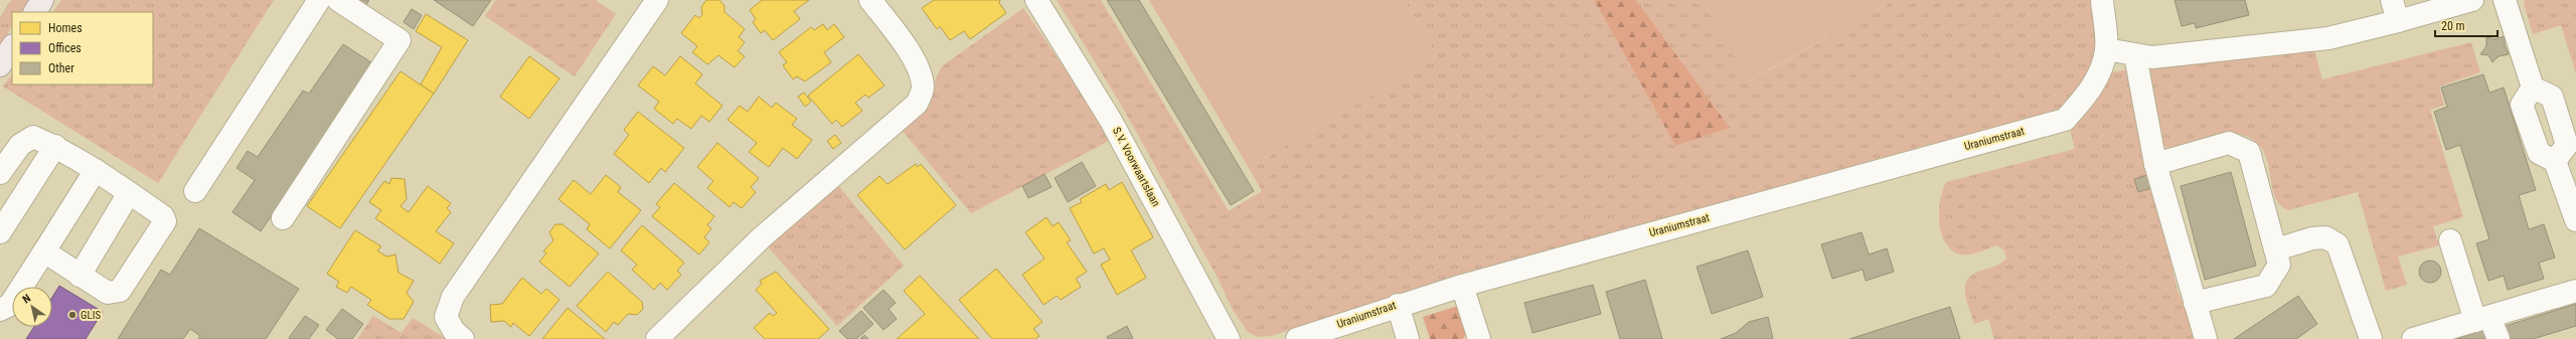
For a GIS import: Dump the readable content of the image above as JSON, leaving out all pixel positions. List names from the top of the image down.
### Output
{
  "streets": {
    "street": ["Uraniumstraat", "S.V. Voorwaartslaan"]
  },
  "places": ["GLIS"],
  "legend": ["Homes", "Offices", "Other"],
  "scale_bar": "20 m",
  "north": "top left"
}
